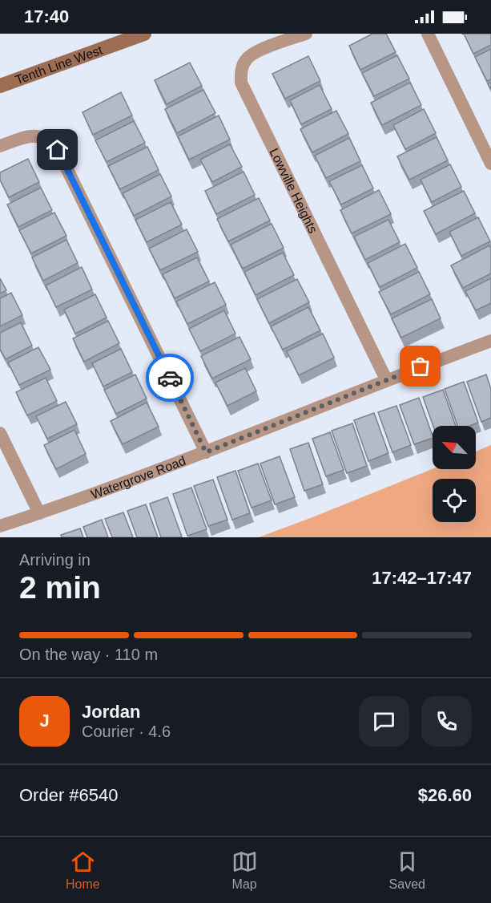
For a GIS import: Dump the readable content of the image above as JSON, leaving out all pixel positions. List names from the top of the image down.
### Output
{
  "streets": {
    "street": ["Tenth Line West", "Lowville Heights", "Watergrove Road"]
  },
  "crossings": [
    ["Lowville Heights", "Watergrove Road"]
  ],
  "north": "top left",
  "page": {
    "status": "17:40",
    "heading": ["2 min", "Arriving in", "17:42–17:47"],
    "panel": [
      "Jordan",
      "Courier · 4.6",
      "Order #6540",
      "$26.60"
    ],
    "bar": "On the way · 110 m",
    "round": "J",
    "tabs": ["Home", "Map", "Saved"]
  }
}
